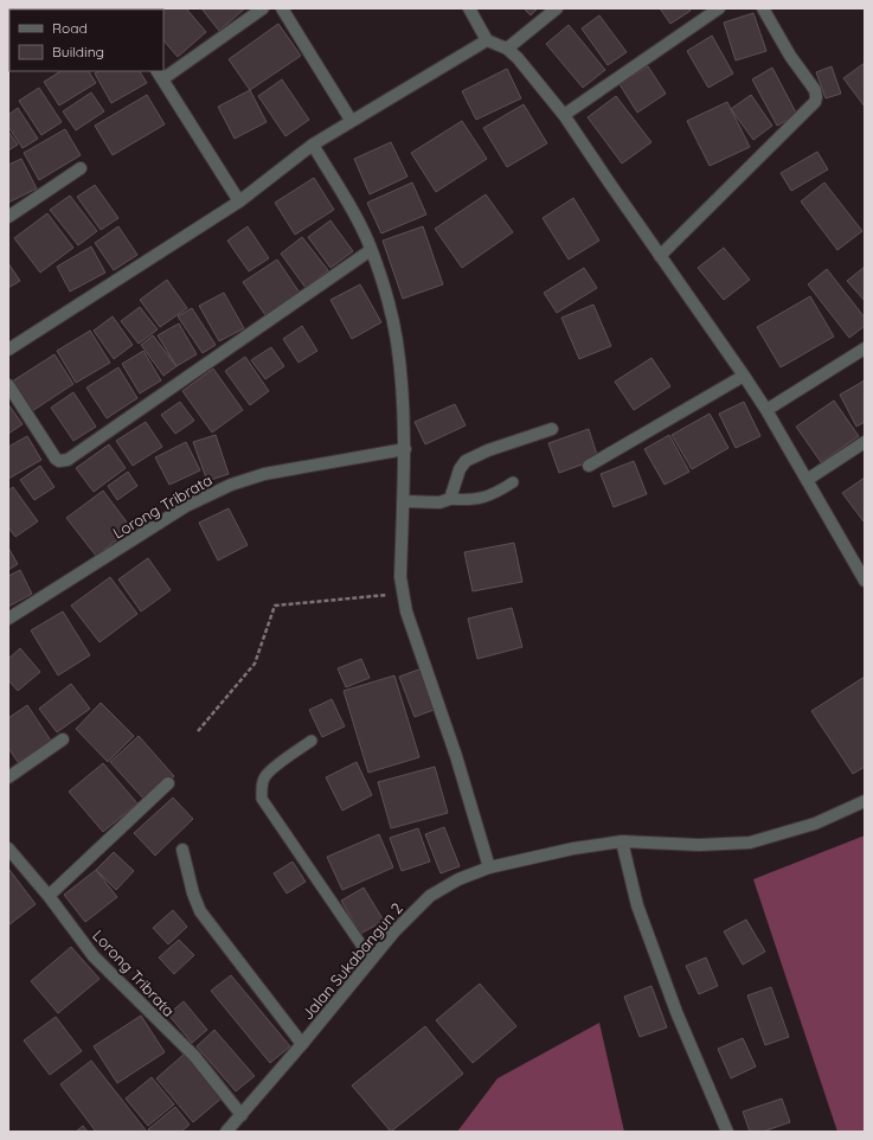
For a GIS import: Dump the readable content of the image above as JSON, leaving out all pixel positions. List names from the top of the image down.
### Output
{
  "streets": {
    "street": ["Lorong Tribrata", "Jalan Sukabangun 2"]
  },
  "crossings": [
    ["Lorong Tribrata", "Jalan Sukabangun 2"]
  ],
  "legend": ["Road", "Building"]
}
